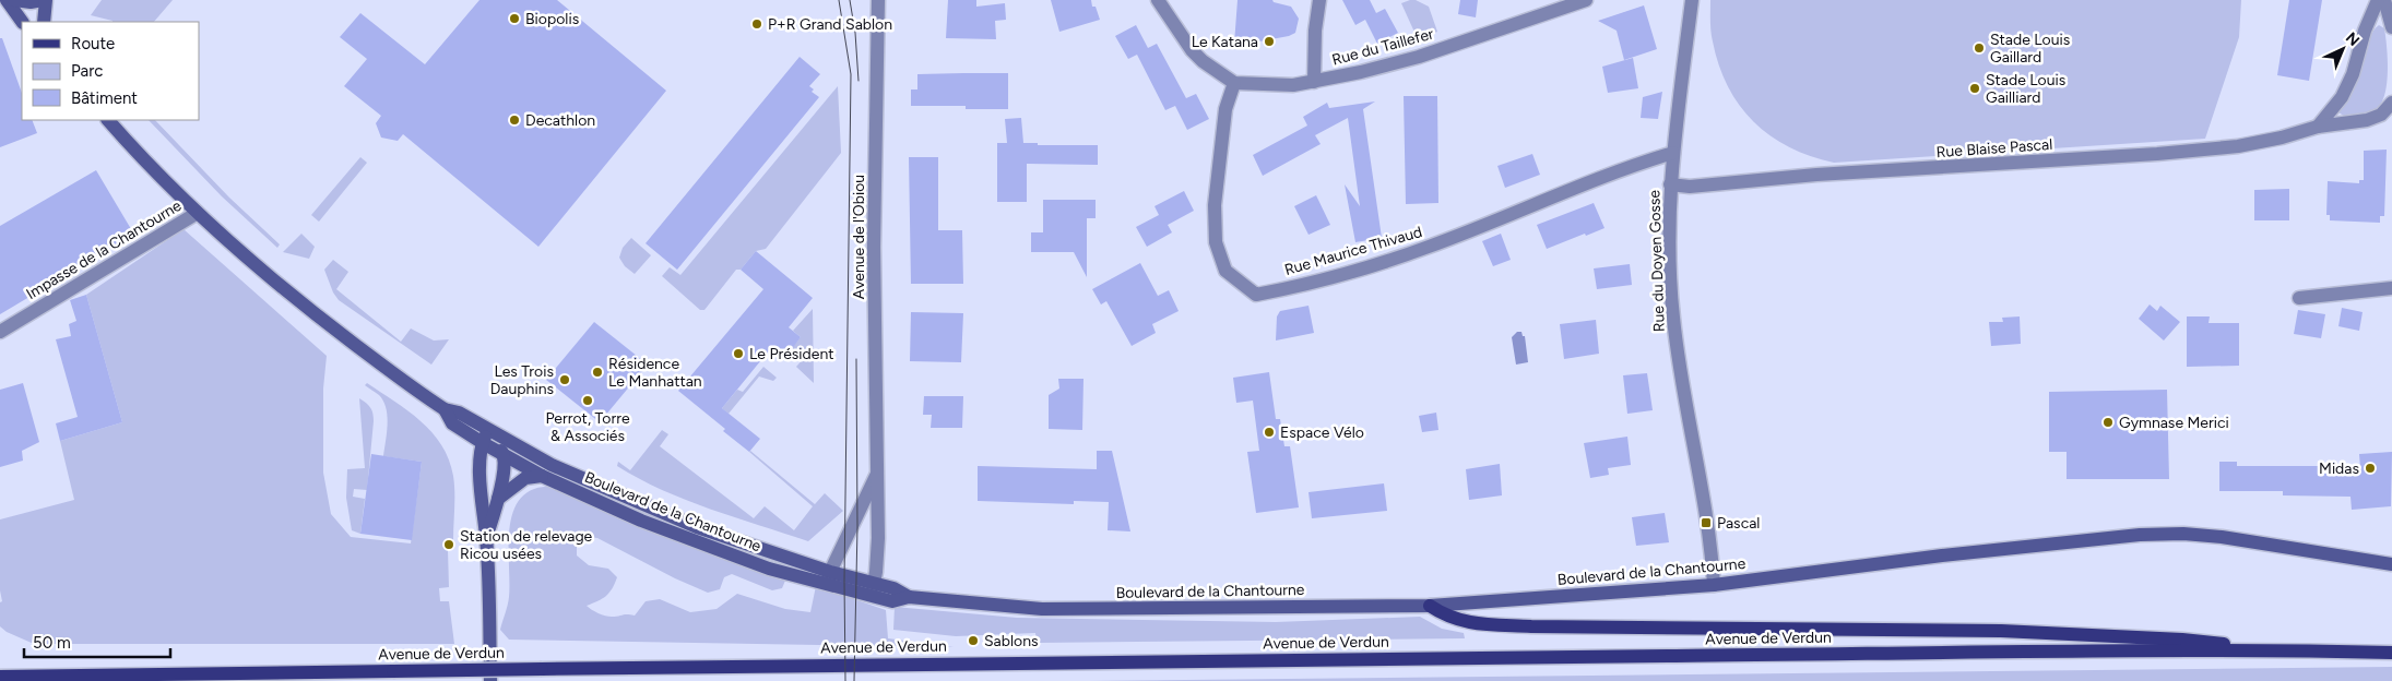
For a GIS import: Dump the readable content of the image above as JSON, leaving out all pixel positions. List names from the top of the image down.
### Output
{
  "streets": {
    "main road": ["Avenue de Verdun"],
    "street": [
      "Rue du Taillefer",
      "Rue Blaise Pascal",
      "Avenue de l'Obiou",
      "Impasse de la Chantourne",
      "Rue Maurice Thivaud",
      "Rue du Doyen Gosse",
      "Boulevard de la Chantourne"
    ]
  },
  "crossings": [
    ["Rue du Taillefer", "Rue Maurice Thivaud"],
    ["Rue Blaise Pascal", "Rue du Doyen Gosse"],
    ["Avenue de l'Obiou", "Boulevard de la Chantourne"],
    ["Impasse de la Chantourne", "Boulevard de la Chantourne"],
    ["Rue Maurice Thivaud", "Rue du Doyen Gosse"],
    ["Rue du Doyen Gosse", "Boulevard de la Chantourne"]
  ],
  "places": {
    "other": [
      "Biopolis",
      "P+R Grand Sablon",
      "Le Katana",
      "Stade Louis Gaillard",
      "Stade Louis Gailliard",
      "Decathlon",
      "Le Président",
      "Résidence Le Manhattan",
      "Les Trois Dauphins",
      "Perrot, Torre & Associés",
      "Gymnase Merici",
      "Espace Vélo",
      "Midas",
      "Station de relevage Ricou usées",
      "Sablons"
    ],
    "transit": ["Pascal"]
  },
  "legend": ["Route", "Parc", "Bâtiment"],
  "scale_bar": "50 m",
  "north": "top right"
}
